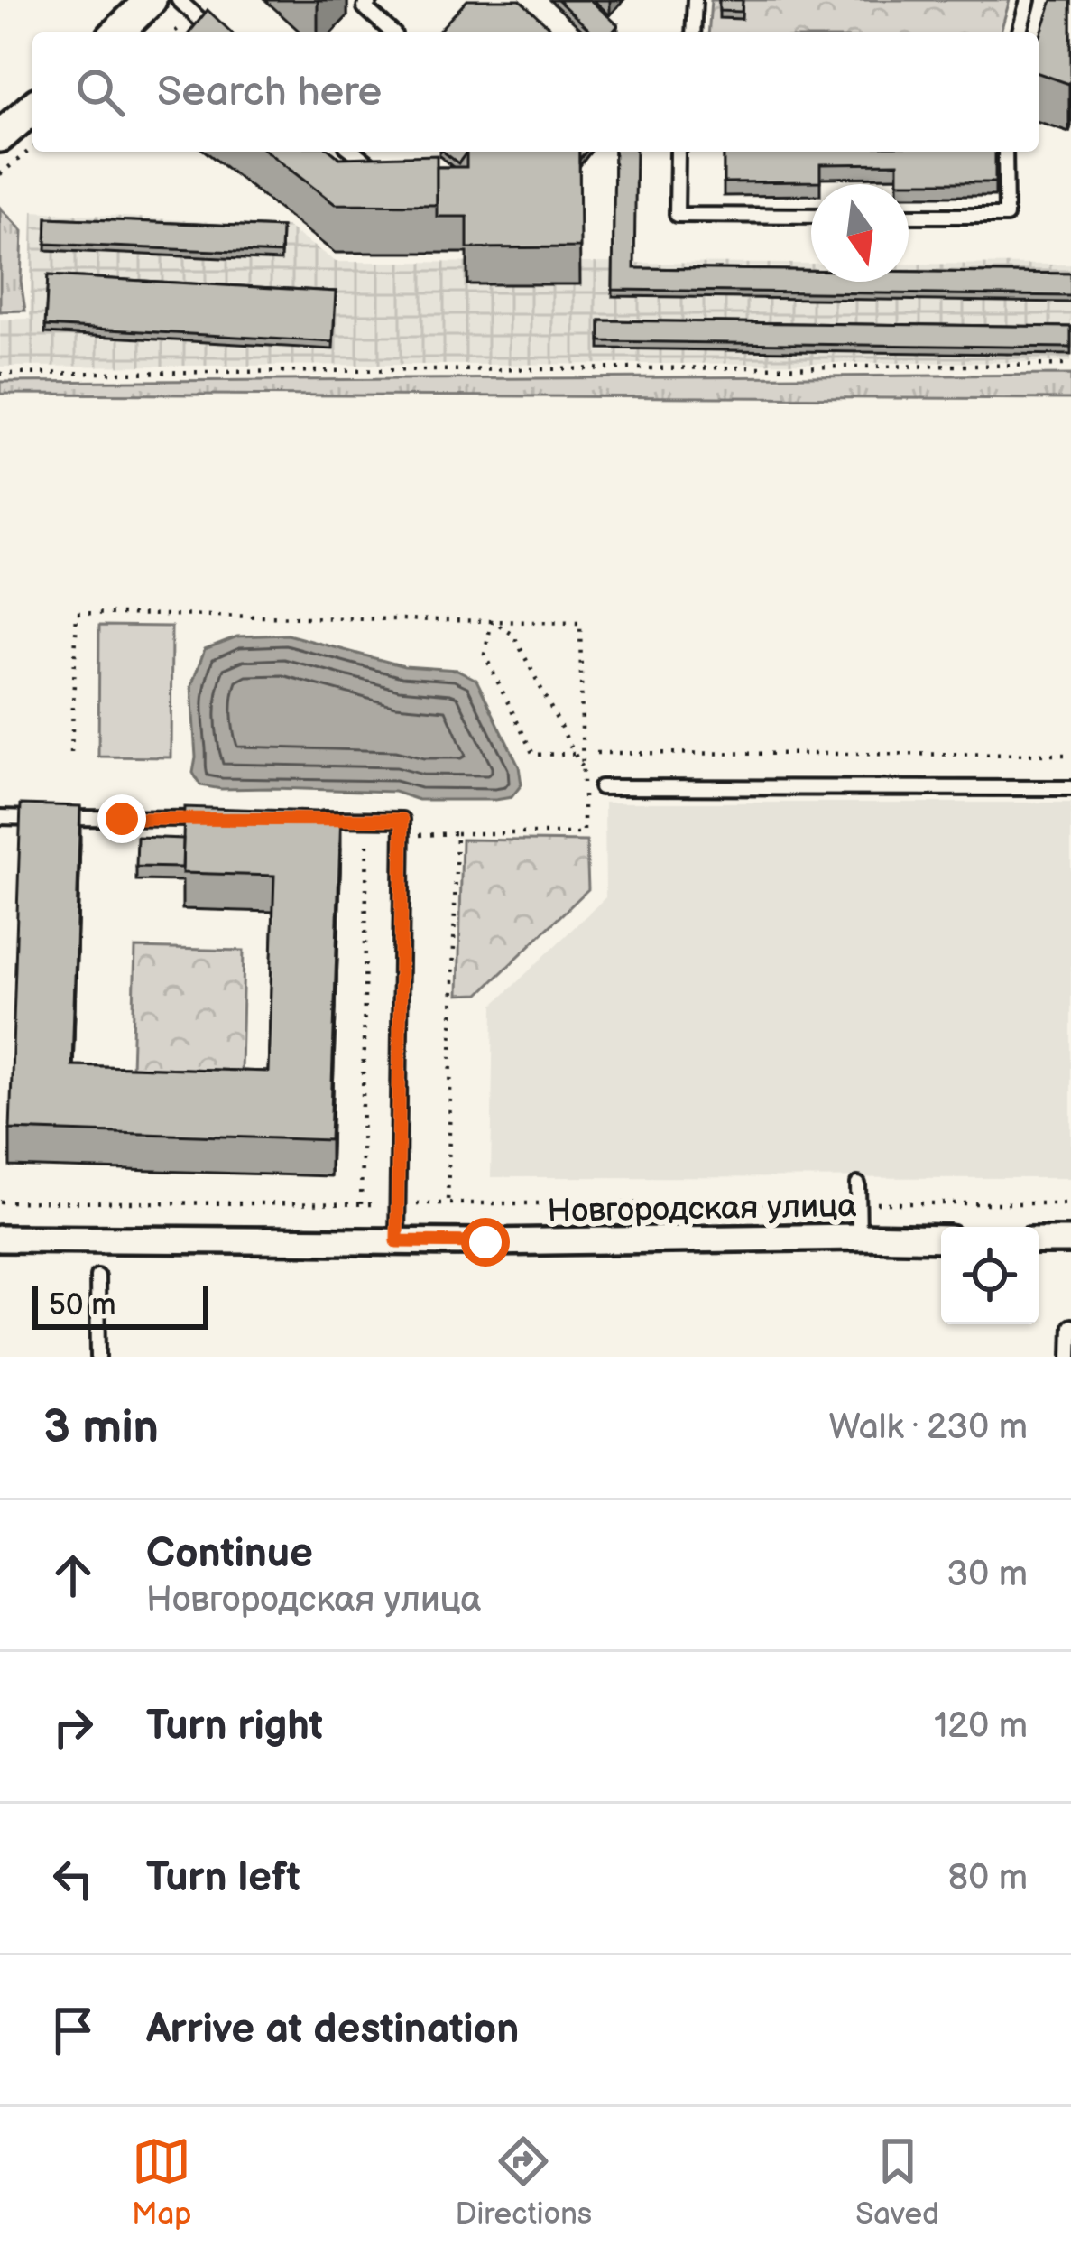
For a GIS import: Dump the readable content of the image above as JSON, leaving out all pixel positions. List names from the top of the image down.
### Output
{
  "streets": {
    "street": ["Новгородская улица"]
  },
  "scale_bar": "50 m",
  "north": "bottom",
  "page": {
    "search": "Search here",
    "scale": "50 m",
    "heading": ["3 min", "Walk · 230 m"],
    "list": [
      ["Continue", "Новгородская улица", "30 m"],
      ["Turn right", "120 m"],
      ["Turn left", "80 m"],
      "Arrive at destination"
    ],
    "nav": ["Map", "Directions", "Saved"]
  }
}
